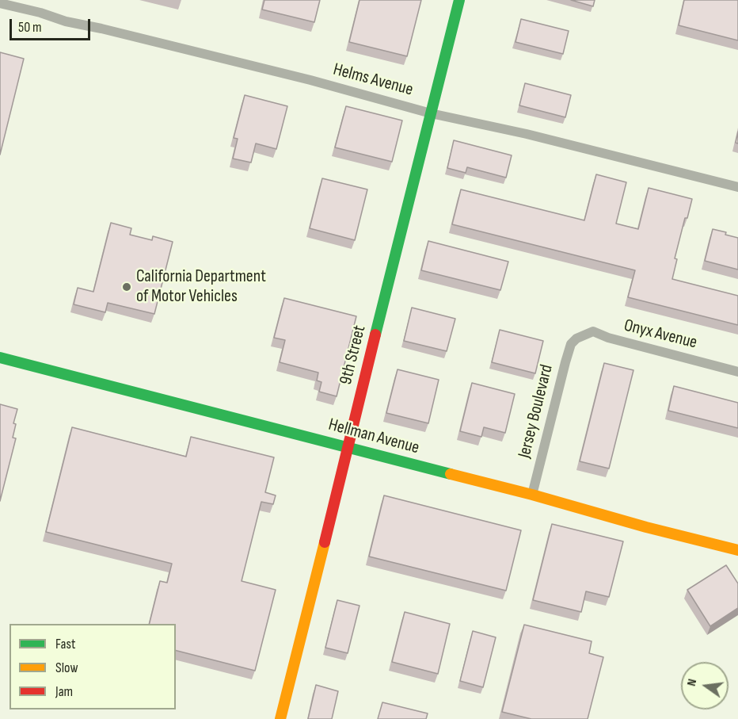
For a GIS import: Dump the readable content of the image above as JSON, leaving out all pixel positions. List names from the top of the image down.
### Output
{
  "streets": {
    "street": [
      "Helms Avenue",
      "Onyx Avenue",
      "9th Street",
      "Jersey Boulevard",
      "Hellman Avenue"
    ]
  },
  "crossings": [
    ["Helms Avenue", "9th Street"],
    ["Onyx Avenue", "Jersey Boulevard"],
    ["9th Street", "Hellman Avenue"],
    ["Jersey Boulevard", "Hellman Avenue"]
  ],
  "places": ["California Department of Motor Vehicles"],
  "legend": ["Fast", "Slow", "Jam"],
  "scale_bar": "50 m",
  "north": "left"
}
